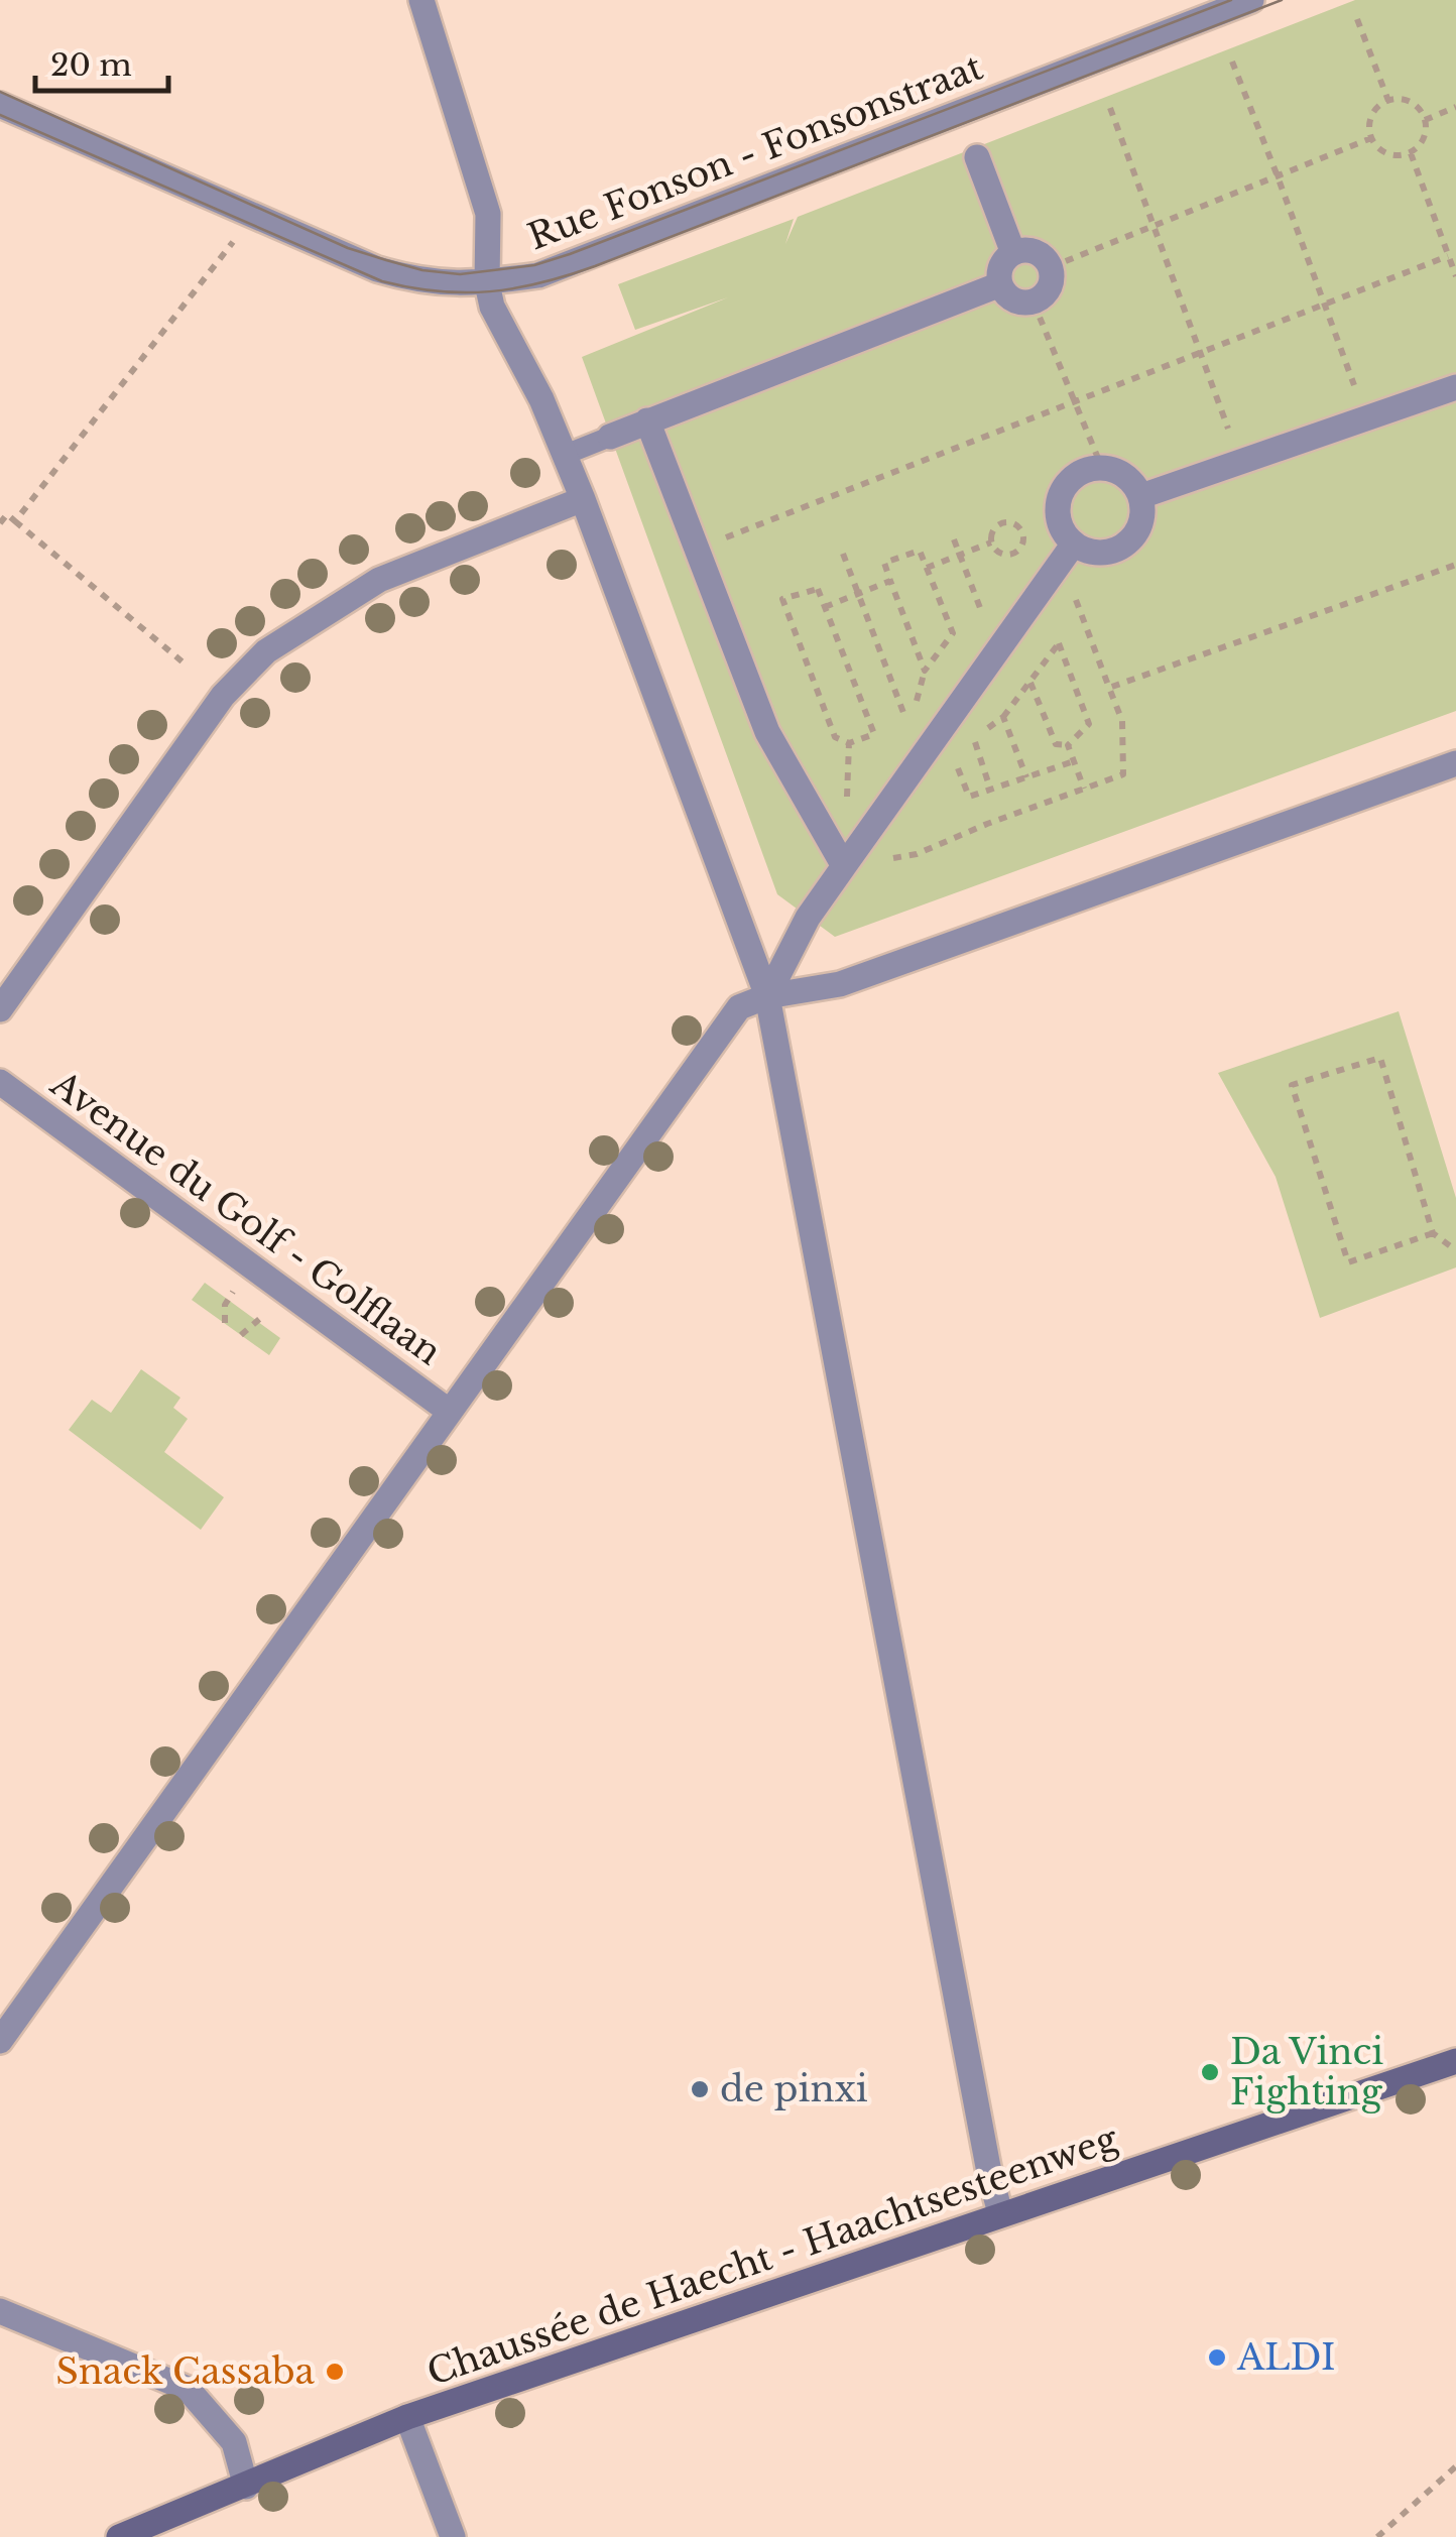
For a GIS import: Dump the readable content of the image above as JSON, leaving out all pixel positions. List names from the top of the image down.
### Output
{
  "streets": {
    "street": ["Rue Fonson - Fonsonstraat", "Avenue du Golf - Golflaan", "Chaussée de Haecht - Haachtsesteenweg"]
  },
  "places": [
    "Da Vinci Fighting",
    "de pinxi",
    "ALDI",
    "Snack Cassaba"
  ],
  "scale_bar": "20 m"
}
